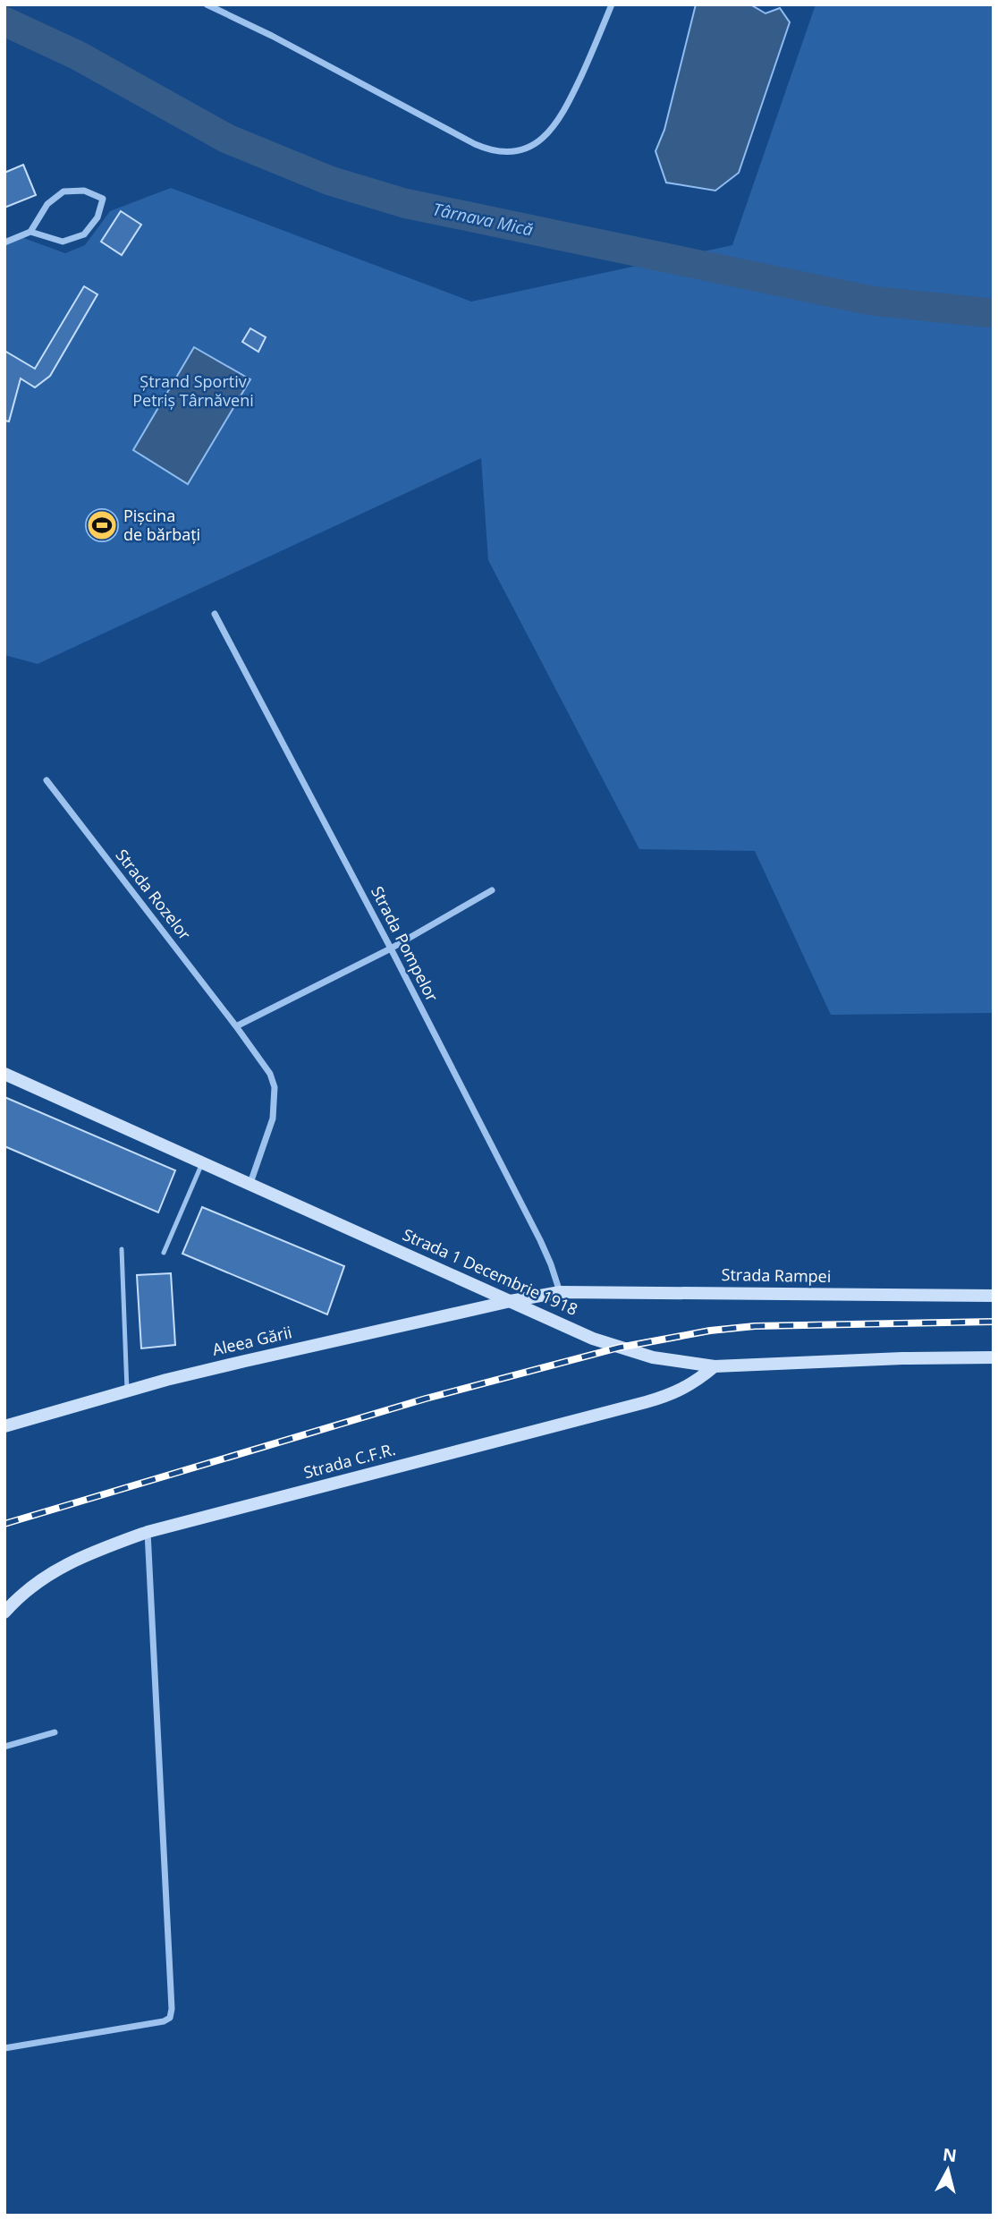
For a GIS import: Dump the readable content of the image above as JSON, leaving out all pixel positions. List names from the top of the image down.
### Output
{
  "streets": {
    "street": [
      "Strada Rozelor",
      "Strada Pompelor",
      "Strada 1 Decembrie 1918",
      "Strada Rampei",
      "Aleea Gării",
      "Strada C.F.R."
    ]
  },
  "crossings": [
    ["Strada Rozelor", "Strada 1 Decembrie 1918"],
    ["Strada Pompelor", "Strada Rampei"],
    ["Strada 1 Decembrie 1918", "Strada Rampei"],
    ["Strada 1 Decembrie 1918", "Aleea Gării"],
    ["Strada 1 Decembrie 1918", "Strada C.F.R."],
    ["Strada Rampei", "Aleea Gării"]
  ],
  "water": ["Târnava Mică"],
  "parks": ["Ștrand Sportiv Petriș Târnăveni"],
  "places": {
    "sports": ["Pișcina de bărbați"]
  },
  "north": "top"
}
